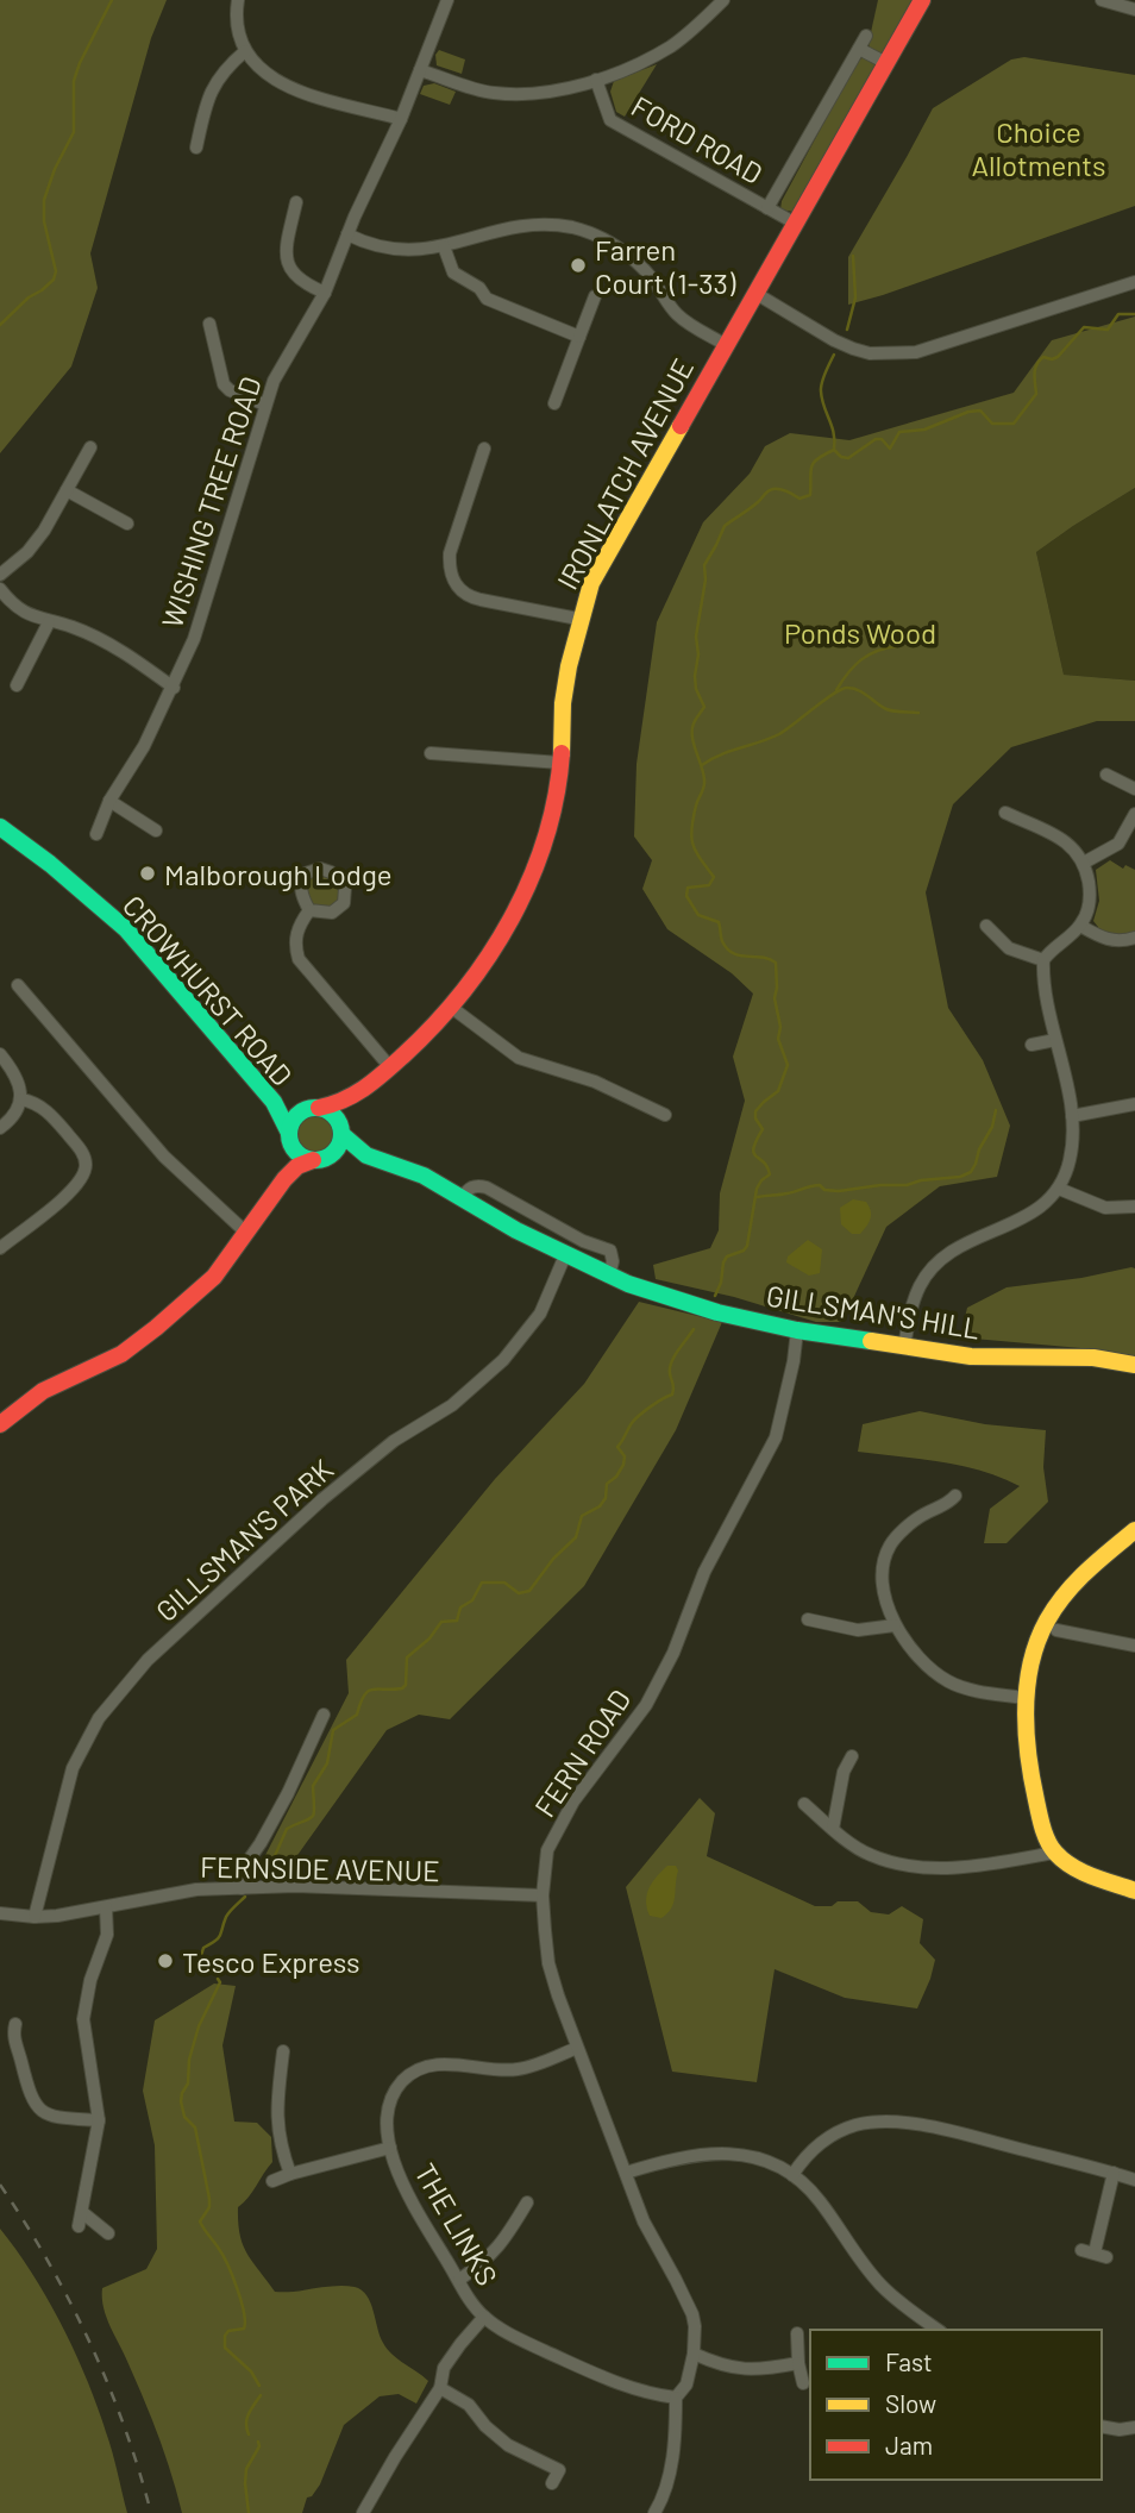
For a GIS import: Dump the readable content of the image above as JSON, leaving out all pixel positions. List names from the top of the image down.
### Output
{
  "streets": {
    "street": [
      "FORD ROAD",
      "IRONLATCH AVENUE",
      "WISHING TREE ROAD",
      "CROWHURST ROAD",
      "GILLSMAN'S HILL",
      "GILLSMAN'S PARK",
      "FERN ROAD",
      "FERNSIDE AVENUE",
      "THE LINKS"
    ]
  },
  "crossings": [
    ["FORD ROAD", "IRONLATCH AVENUE"],
    ["IRONLATCH AVENUE", "CROWHURST ROAD"],
    ["IRONLATCH AVENUE", "GILLSMAN'S HILL"],
    ["CROWHURST ROAD", "GILLSMAN'S HILL"],
    ["GILLSMAN'S HILL", "GILLSMAN'S PARK"],
    ["GILLSMAN'S HILL", "FERN ROAD"],
    ["GILLSMAN'S PARK", "FERNSIDE AVENUE"],
    ["FERN ROAD", "FERNSIDE AVENUE"],
    ["FERN ROAD", "THE LINKS"]
  ],
  "parks": ["Choice Allotments", "Ponds Wood"],
  "places": ["Farren Court (1-33)", "Malborough Lodge", "Tesco Express"],
  "legend": ["Fast", "Slow", "Jam"]
}
